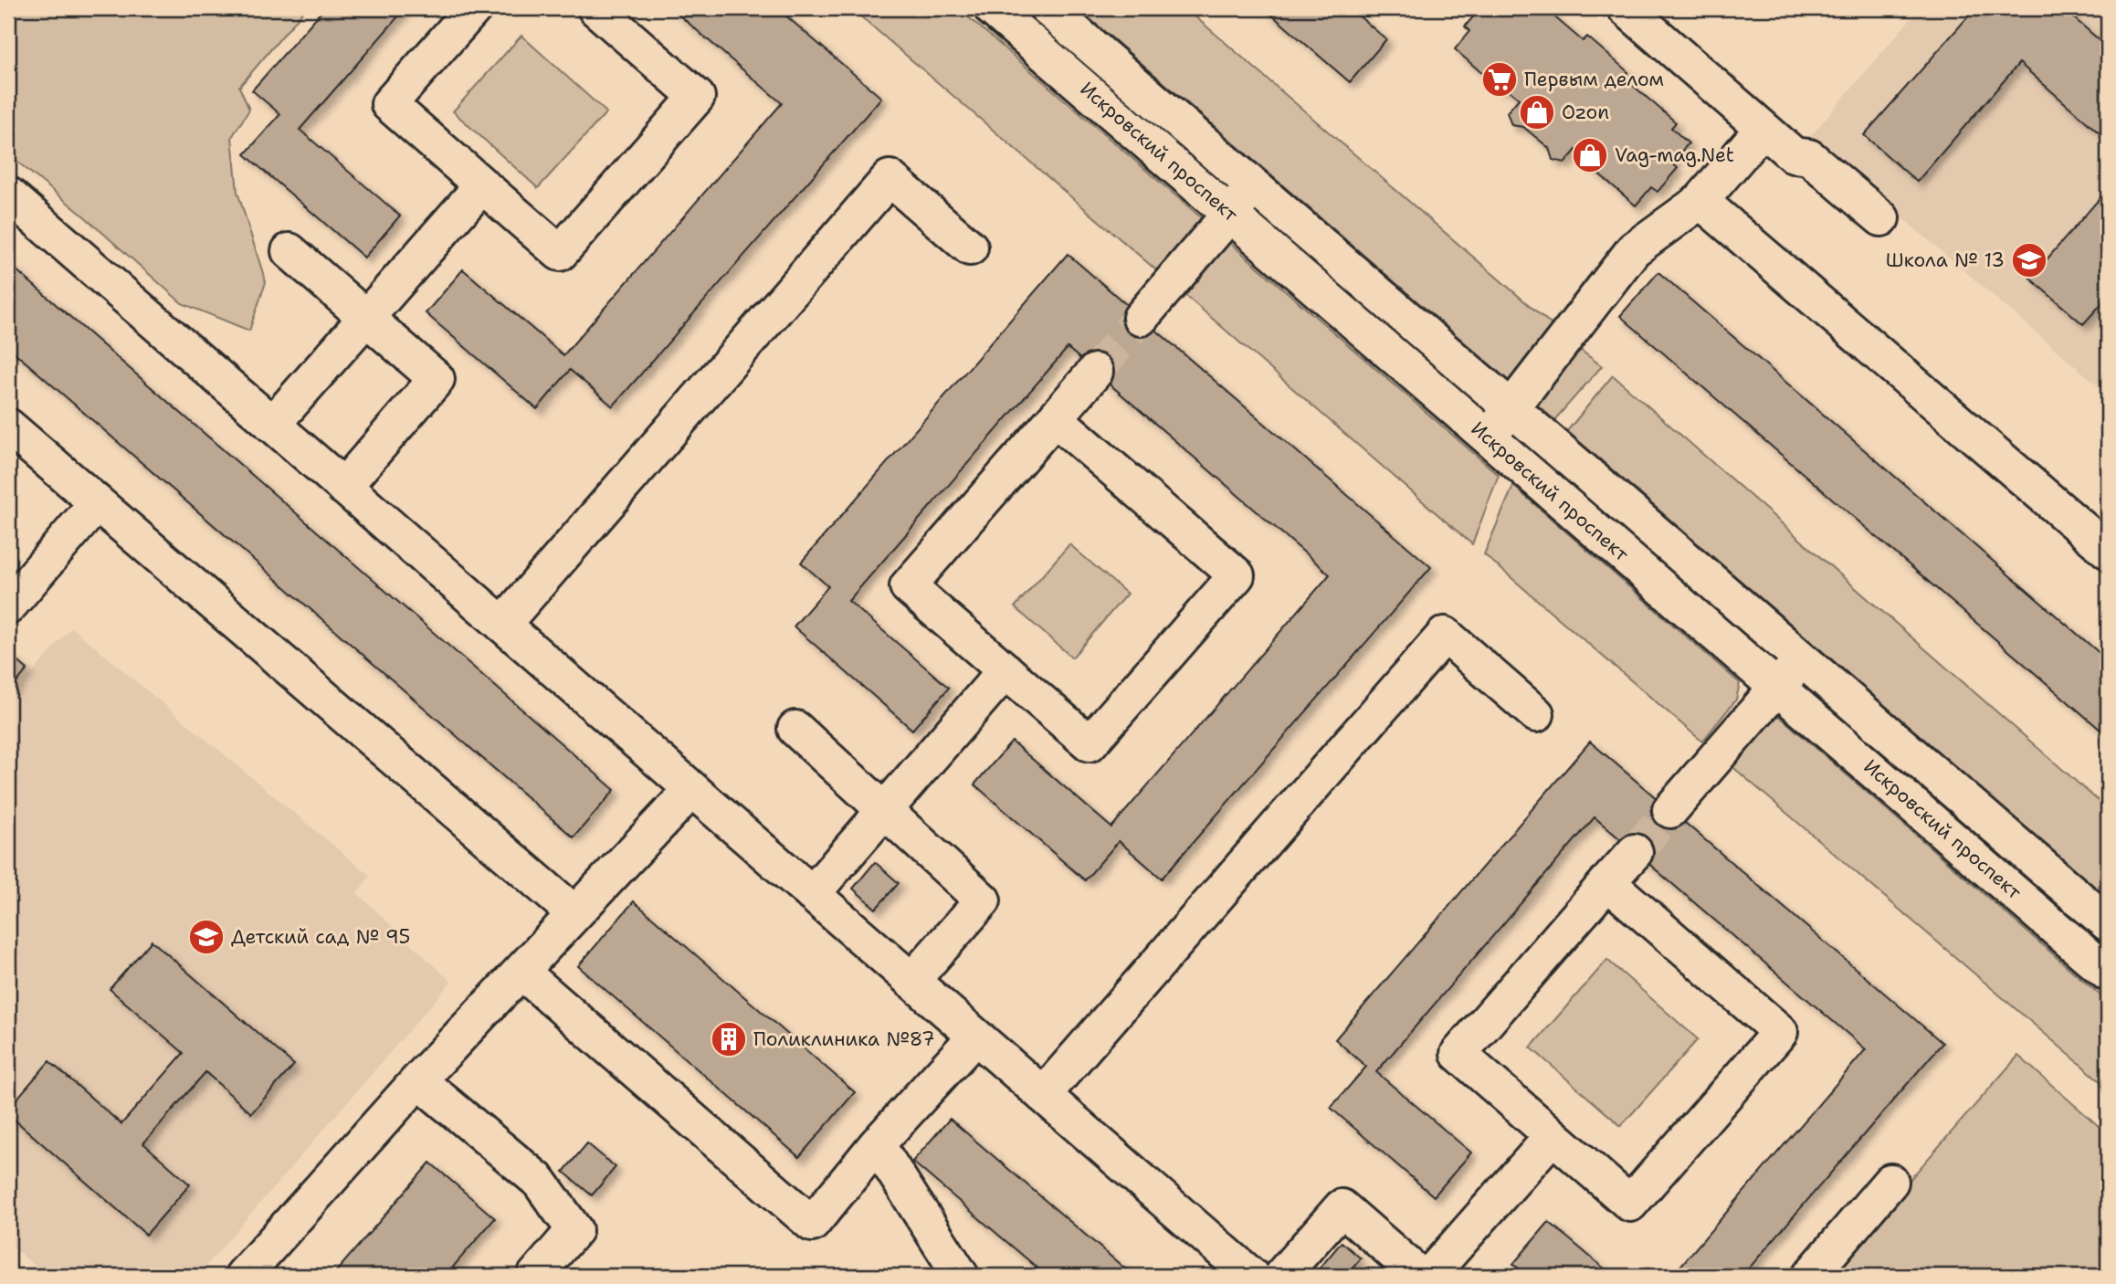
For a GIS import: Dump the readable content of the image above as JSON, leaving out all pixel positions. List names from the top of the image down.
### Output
{
  "streets": {
    "street": ["Искровский проспект"]
  },
  "places": {
    "supermarket": ["Первым делом"],
    "shop": ["Ozon", "Vag-mag.Net"],
    "school or university": ["Школа № 13", "Детский сад № 95"],
    "building": ["Поликлиника №87"]
  }
}
